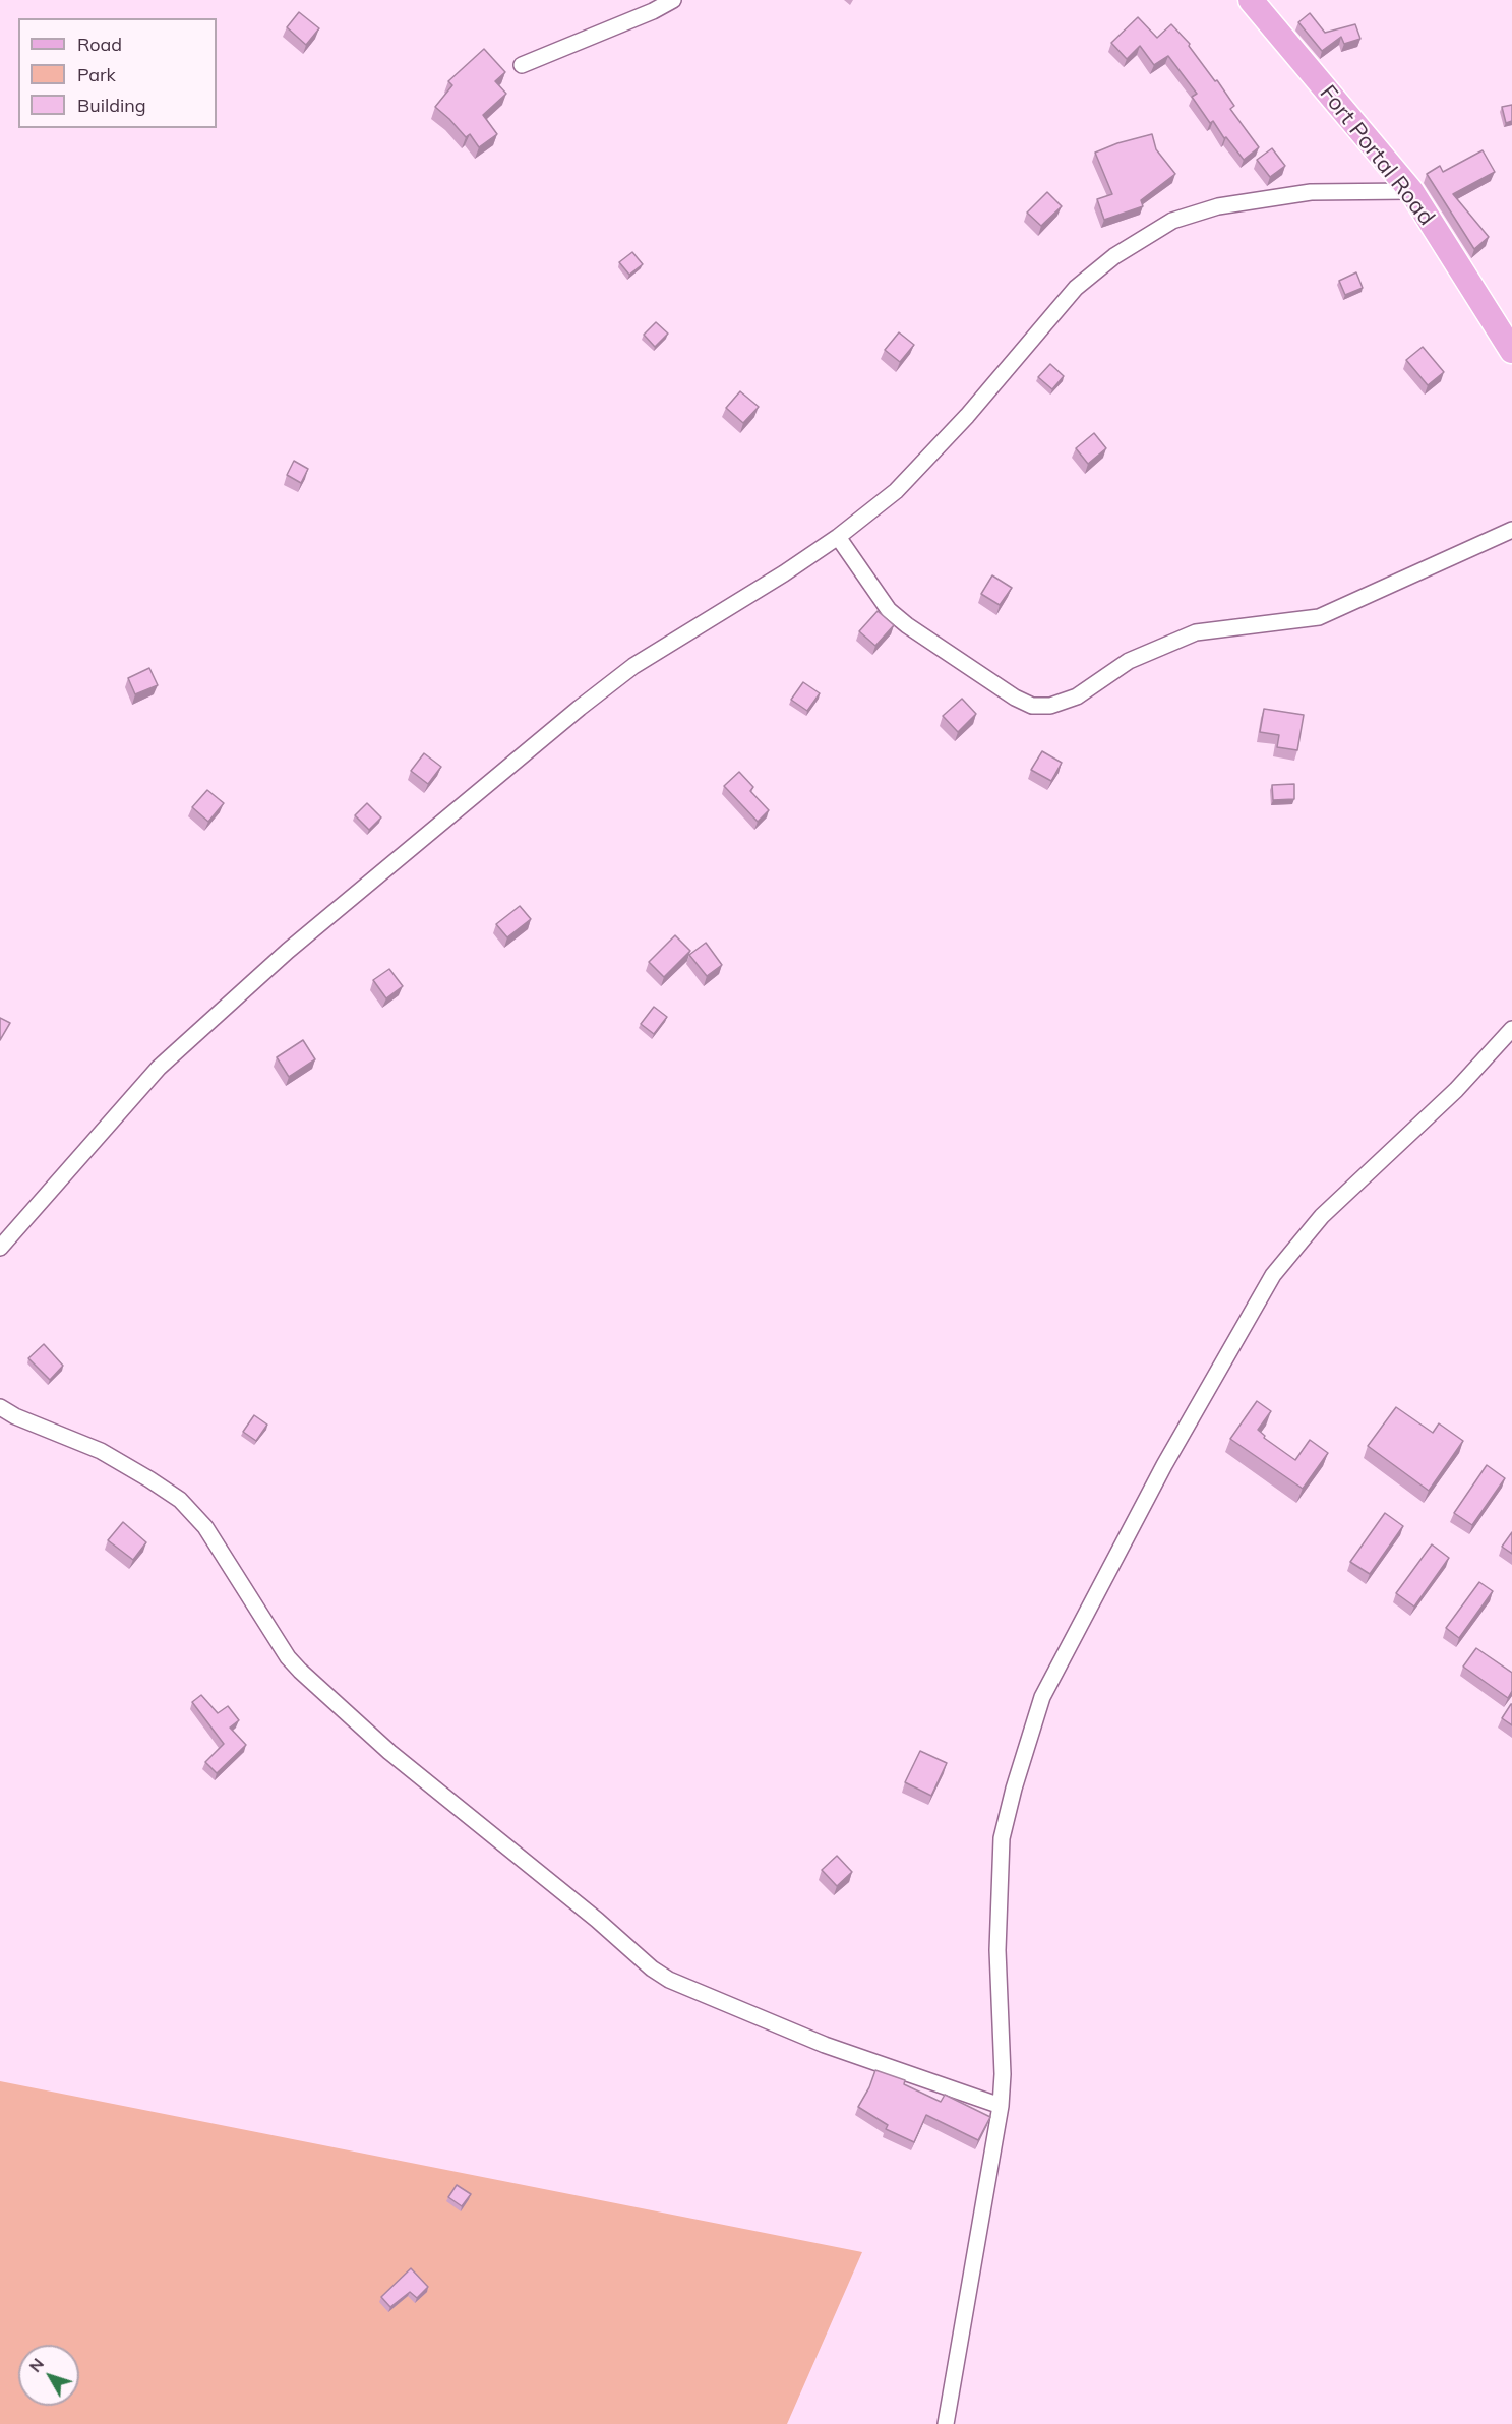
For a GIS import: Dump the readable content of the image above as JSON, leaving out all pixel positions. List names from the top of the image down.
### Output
{
  "streets": {
    "main road": ["Fort Portal Road"]
  },
  "legend": ["Road", "Park", "Building"],
  "north": "top left"
}
